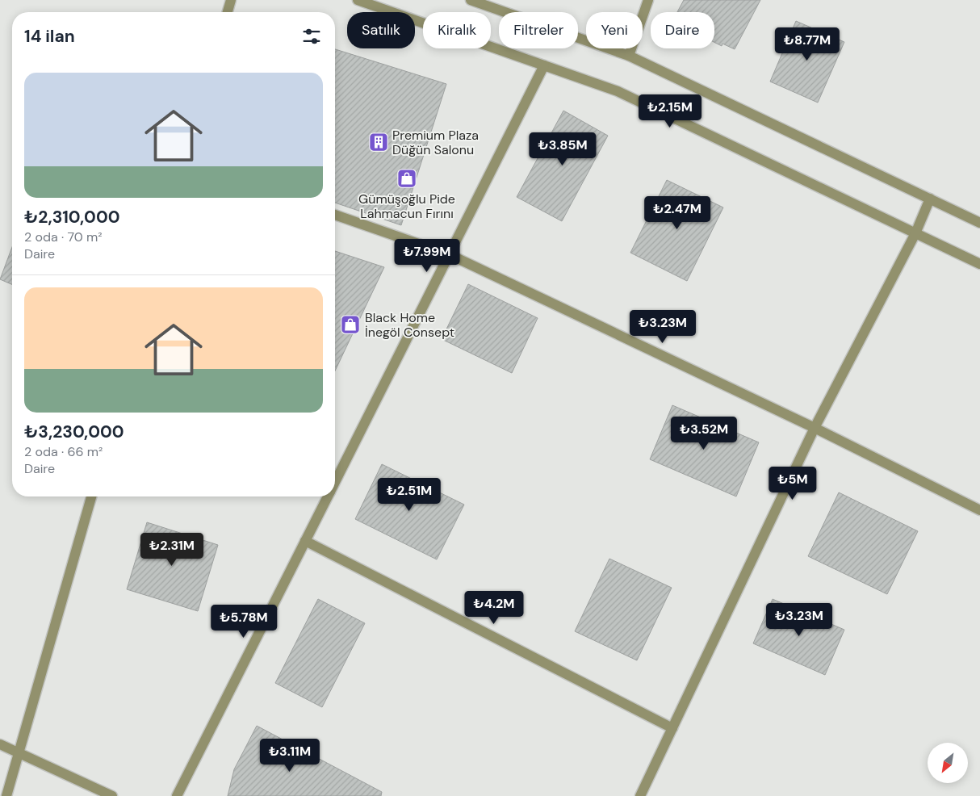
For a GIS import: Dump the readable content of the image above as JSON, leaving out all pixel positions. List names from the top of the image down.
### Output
{
  "places": {
    "building": ["Premium Plaza Düğün Salonu"],
    "shop": ["Gümüşoğlu Pide Lahmacun Fırını", "Black Home İnegöl Consept"]
  },
  "north": "bottom left",
  "page": {
    "chip": [
      "Satılık",
      "Kiralık",
      "Filtreler",
      "Yeni",
      "Daire"
    ],
    "heading": "14 ilan",
    "price": [
      "₺8.77M",
      "₺2.15M",
      "₺3.85M",
      "₺2.47M",
      "₺7.99M",
      "₺3.23M",
      "₺3.52M",
      "₺5M",
      "₺2.51M",
      "₺2.31M",
      "₺4.2M",
      "₺3.23M",
      "₺5.78M",
      "₺3.11M"
    ],
    "list": [
      {
        "name": "₺2,310,000",
        "note": "2 oda · 70 m² · Daire"
      },
      {
        "name": "₺3,230,000",
        "note": "2 oda · 66 m² · Daire"
      }
    ]
  }
}
